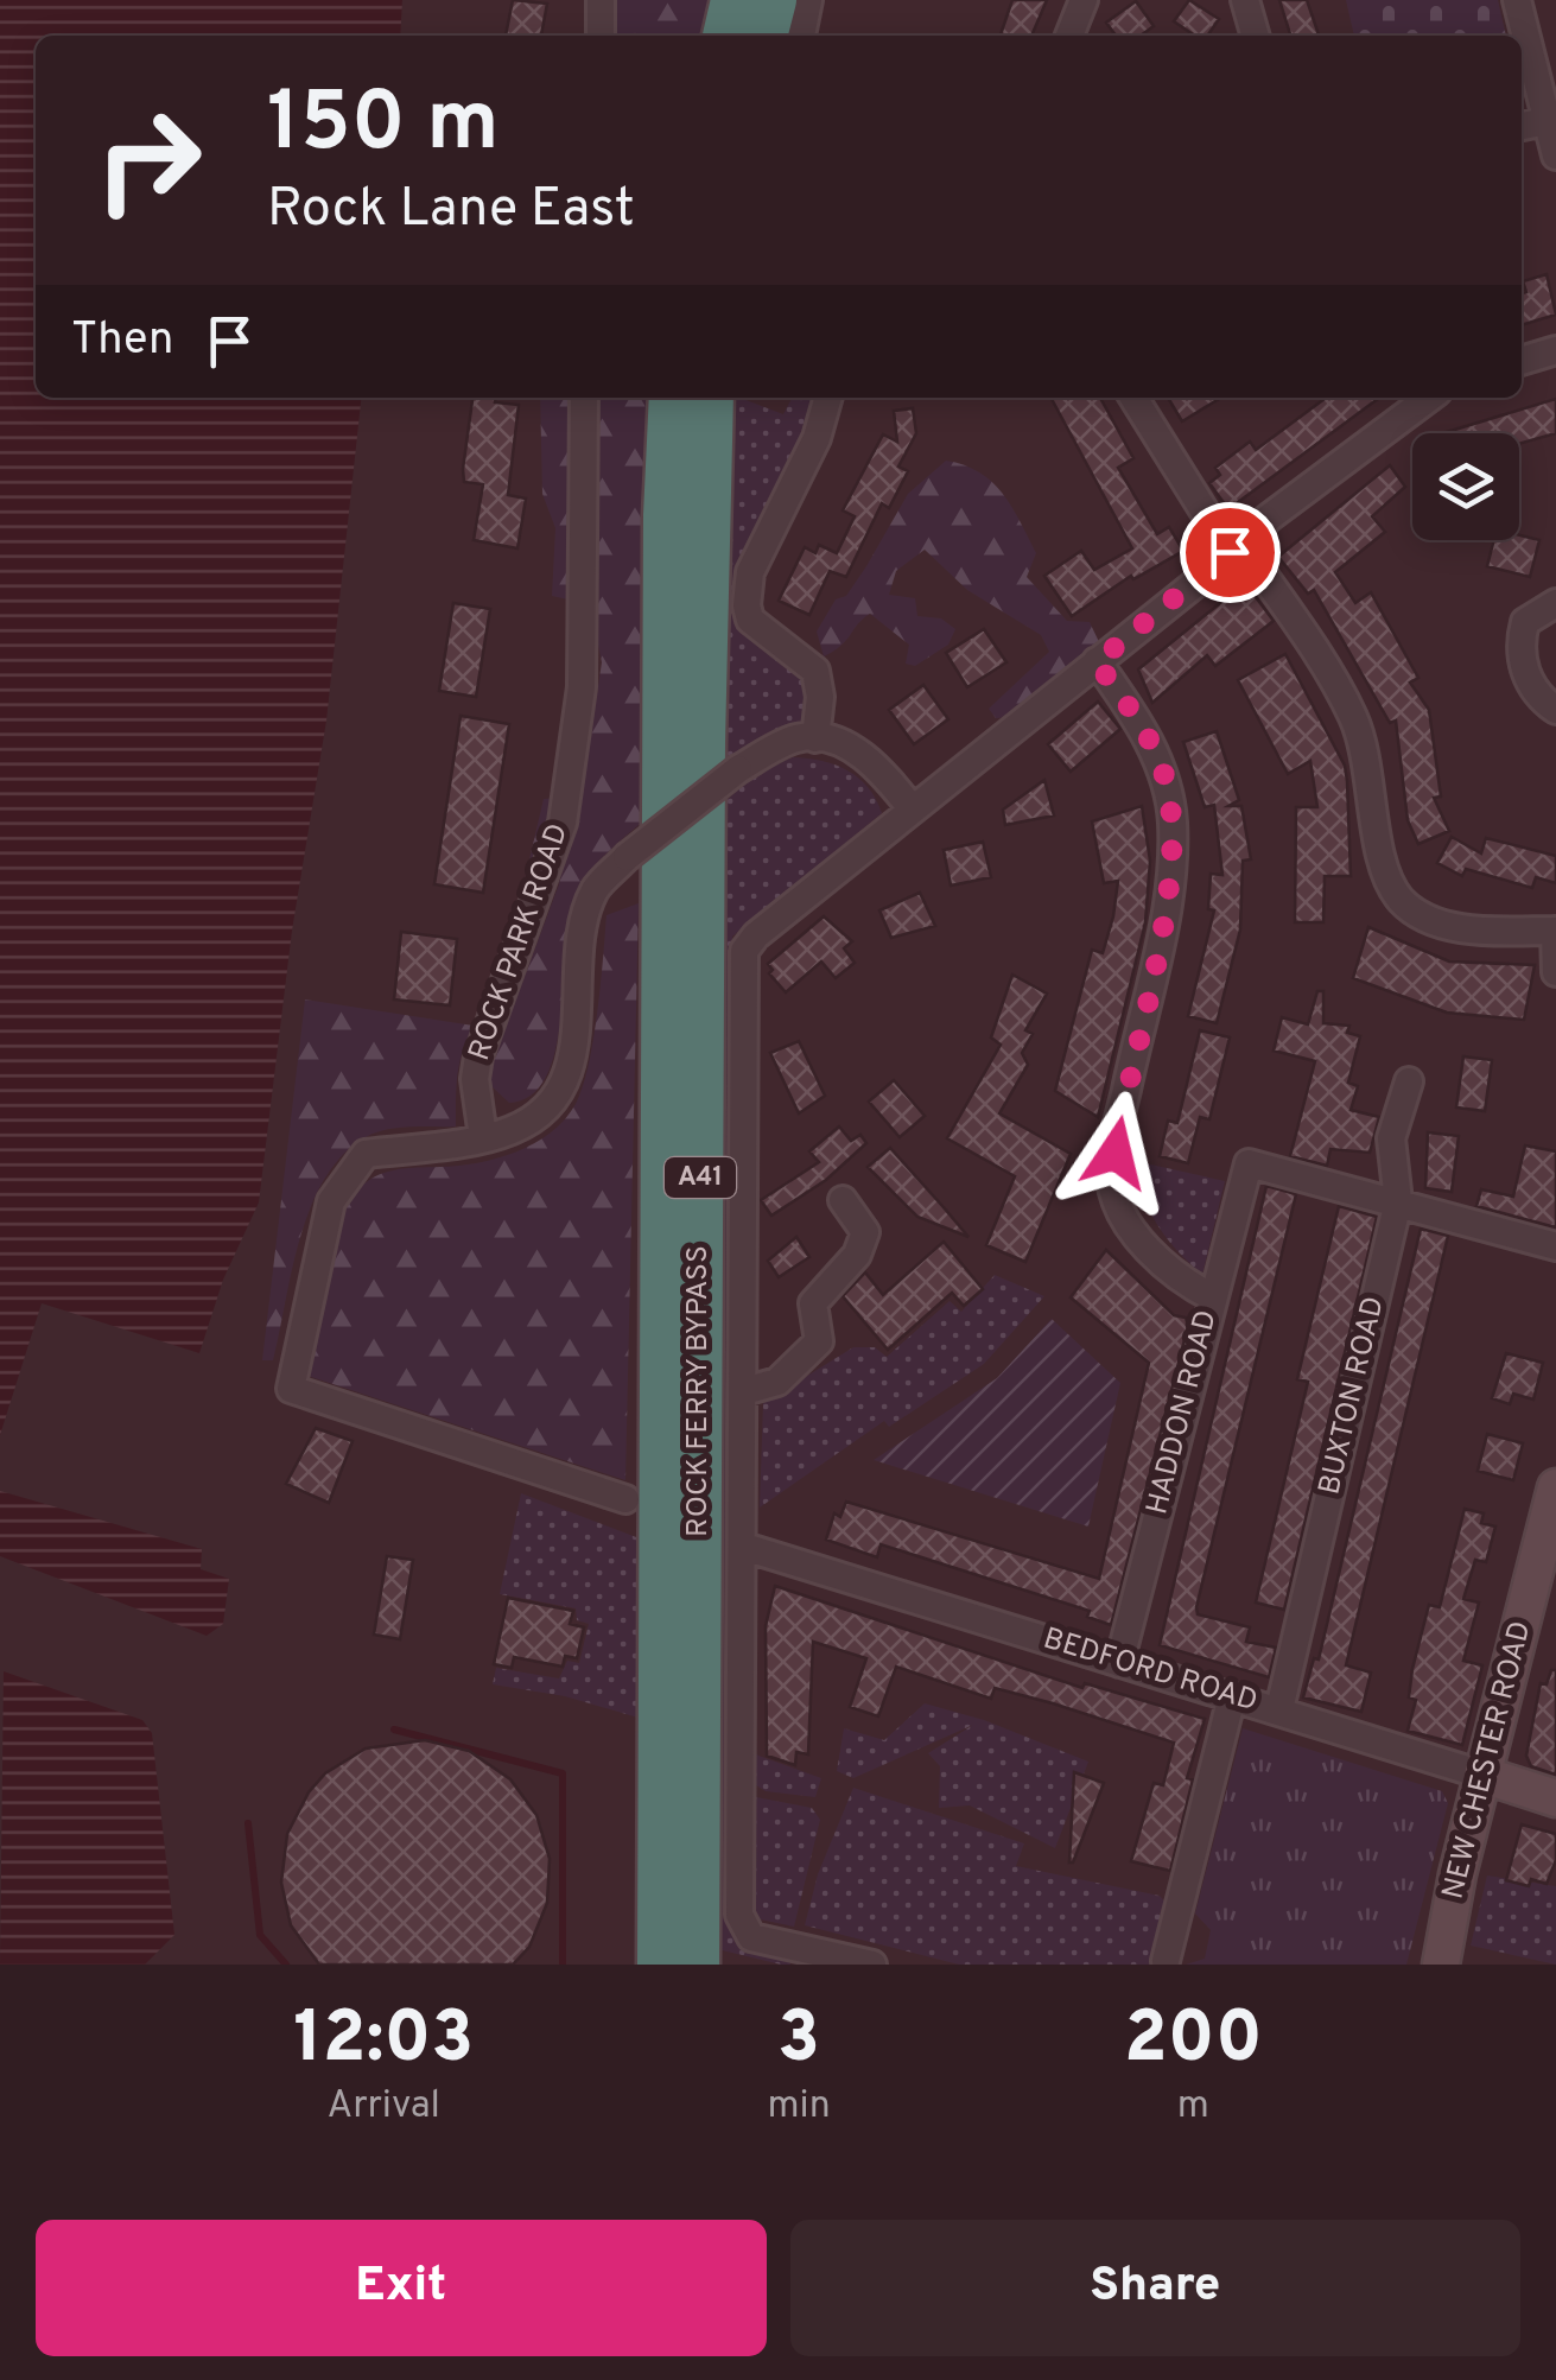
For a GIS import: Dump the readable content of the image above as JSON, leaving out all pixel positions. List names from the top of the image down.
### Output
{
  "streets": {
    "highway": ["A41", "ROCK FERRY BYPASS"],
    "main road": ["BEDFORD ROAD", "NEW CHESTER ROAD"],
    "street": ["ROCK PARK ROAD", "BUXTON ROAD", "HADDON ROAD"]
  },
  "crossings": [
    ["BUXTON ROAD", "HADDON ROAD"],
    ["BUXTON ROAD", "BEDFORD ROAD"],
    ["HADDON ROAD", "BEDFORD ROAD"],
    ["BEDFORD ROAD", "NEW CHESTER ROAD"]
  ],
  "page": {
    "turn": ["150 m", "Rock Lane East"],
    "then": "Then",
    "eta": [
      "12:03",
      "Arrival",
      "3",
      "min",
      "200",
      "m"
    ],
    "buttons": ["Exit", "Share"]
  }
}
